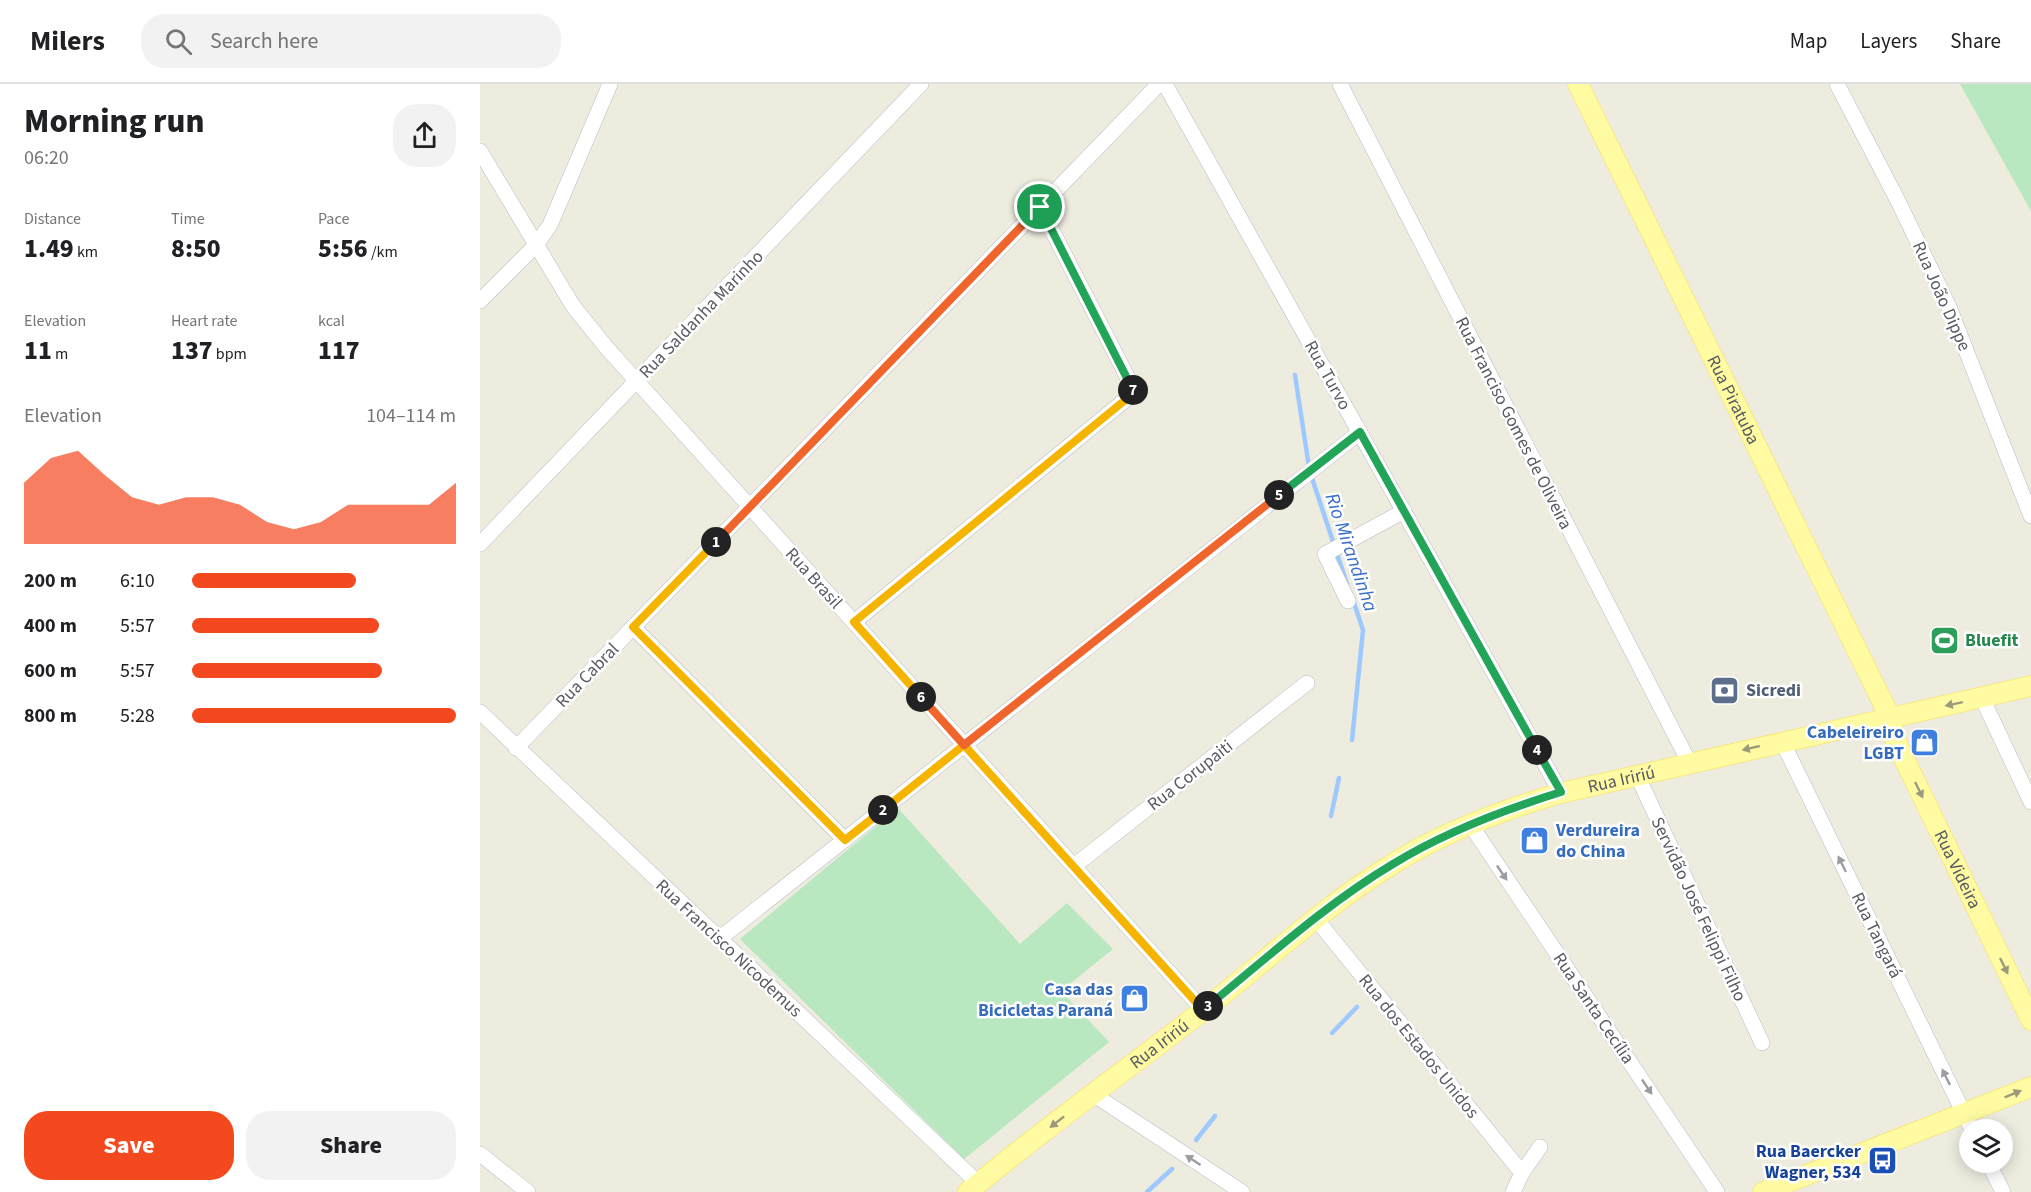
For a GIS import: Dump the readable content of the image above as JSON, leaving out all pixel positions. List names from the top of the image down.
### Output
{
  "streets": {
    "main road": ["Rua Piratuba", "Rua Iririú", "Rua Videira"],
    "street": [
      "Rua João Dippe",
      "Rua Saldanha Marinho",
      "Rua Turvo",
      "Rua Franciso Gomes de Oliveira",
      "Rua Brasil",
      "Rua Cabral",
      "Rua Corupaiti",
      "Servidão José Felippi Filho",
      "Rua Tangará",
      "Rua Francisco Nicodemus",
      "Rua Santa Cecília",
      "Rua dos Estados Unidos"
    ]
  },
  "crossings": [
    ["Rua Saldanha Marinho", "Rua Brasil"],
    ["Rua Turvo", "Rua Iririú"],
    ["Rua Piratuba", "Rua Iririú"],
    ["Rua Piratuba", "Rua Videira"],
    ["Rua Franciso Gomes de Oliveira", "Rua Iririú"],
    ["Rua Brasil", "Rua Cabral"],
    ["Rua Brasil", "Rua Corupaiti"],
    ["Rua Brasil", "Rua Iririú"],
    ["Rua Cabral", "Rua Francisco Nicodemus"],
    ["Rua Iririú", "Rua Videira"],
    ["Rua Iririú", "Servidão José Felippi Filho"],
    ["Rua Iririú", "Rua Tangará"],
    ["Rua Iririú", "Rua Francisco Nicodemus"],
    ["Rua Iririú", "Rua Santa Cecília"],
    ["Rua Iririú", "Rua dos Estados Unidos"]
  ],
  "one_way": ["Rua Videira", "Rua Tangará", "Rua Santa Cecília"],
  "water": ["Rio Mirandinha"],
  "places": {
    "sports": ["Bluefit"],
    "bank": ["Sicredi"],
    "shop": ["Cabeleireiro LGBT", "Verdureira do China", "Casa das Bicicletas Paraná"],
    "bus stop": ["Rua Baercker Wagner, 534"]
  },
  "page": {
    "header": "Milers",
    "search": "Search here",
    "nav": ["Map", "Layers", "Share"],
    "heading": ["Morning run", "06:20"],
    "stats": [
      ["Distance", "1.49 km"],
      ["Time", "8:50"],
      ["Pace", "5:56 /km"],
      ["Elevation", "11 m"],
      ["Heart rate", "137 bpm"],
      ["kcal", "117"]
    ],
    "pins": [
      "7",
      "5",
      "1",
      "6",
      "4",
      "2",
      "3"
    ],
    "chart": ["Elevation", "104–114 m"],
    "list": [
      {
        "name": "200 m",
        "note": "6:10"
      },
      {
        "name": "400 m",
        "note": "5:57"
      },
      {
        "name": "600 m",
        "note": "5:57"
      },
      {
        "name": "800 m",
        "note": "5:28"
      }
    ],
    "buttons": ["Save", "Share"]
  }
}
